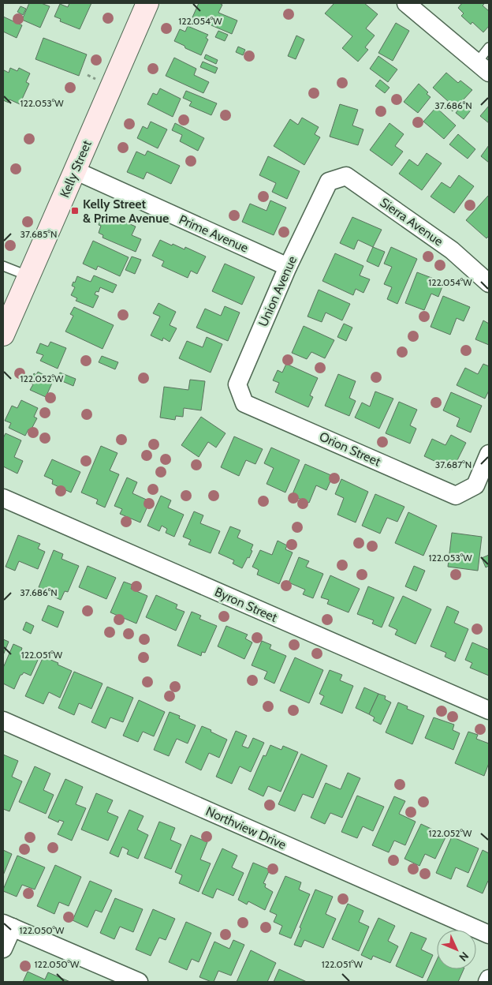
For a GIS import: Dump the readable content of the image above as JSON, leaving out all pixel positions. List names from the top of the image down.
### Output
{
  "streets": {
    "street": [
      "Kelly Street",
      "Sierra Avenue",
      "Prime Avenue",
      "Union Avenue",
      "Orion Street",
      "Byron Street",
      "Northview Drive"
    ]
  },
  "crossings": [
    ["Kelly Street", "Prime Avenue"],
    ["Sierra Avenue", "Union Avenue"],
    ["Prime Avenue", "Union Avenue"],
    ["Union Avenue", "Orion Street"]
  ],
  "places": {
    "transit": ["Kelly Street & Prime Avenue"]
  },
  "north": "bottom right",
  "coordinates": [
    "122.054°W",
    "122.053°W",
    "37.686°N",
    "37.685°N",
    "122.052°W",
    "37.687°N",
    "122.051°W",
    "122.050°W"
  ]
}
